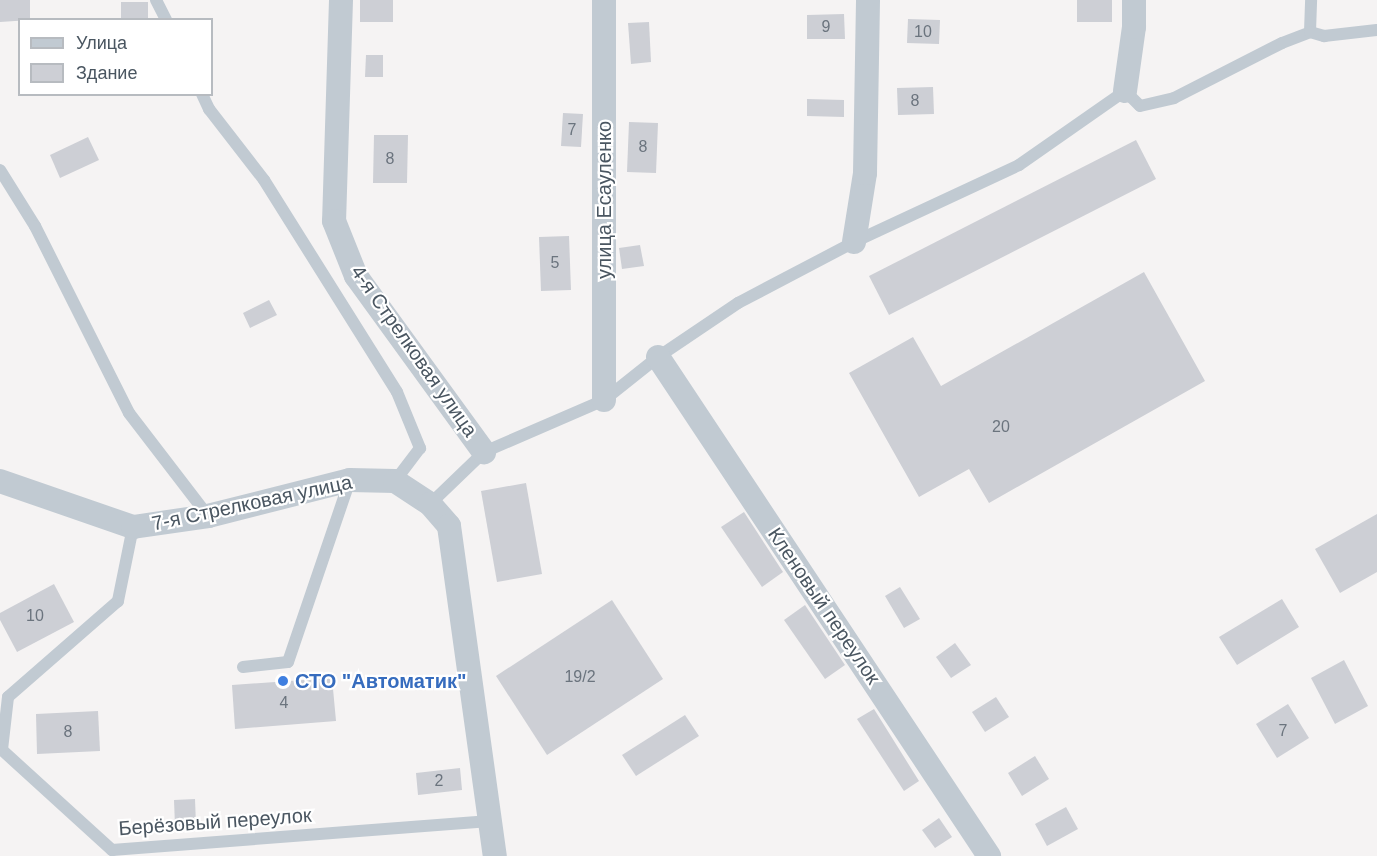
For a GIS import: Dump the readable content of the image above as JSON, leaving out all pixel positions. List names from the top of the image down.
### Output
{
  "streets": {
    "street": [
      "улица Есауленко",
      "4-я Стрелковая улица",
      "7-я Стрелковая улица",
      "Кленовый переулок"
    ],
    "lane": ["Берёзовый переулок"]
  },
  "crossings": [
    ["7-я Стрелковая улица", "Берёзовый переулок"]
  ],
  "places": ["СТО \"Автоматик\""],
  "house_numbers": [
    "9",
    "10",
    "8",
    "7",
    "8",
    "8",
    "5",
    "20",
    "10",
    "19/2",
    "4",
    "7",
    "8",
    "2"
  ],
  "legend": ["Улица", "Здание"]
}
